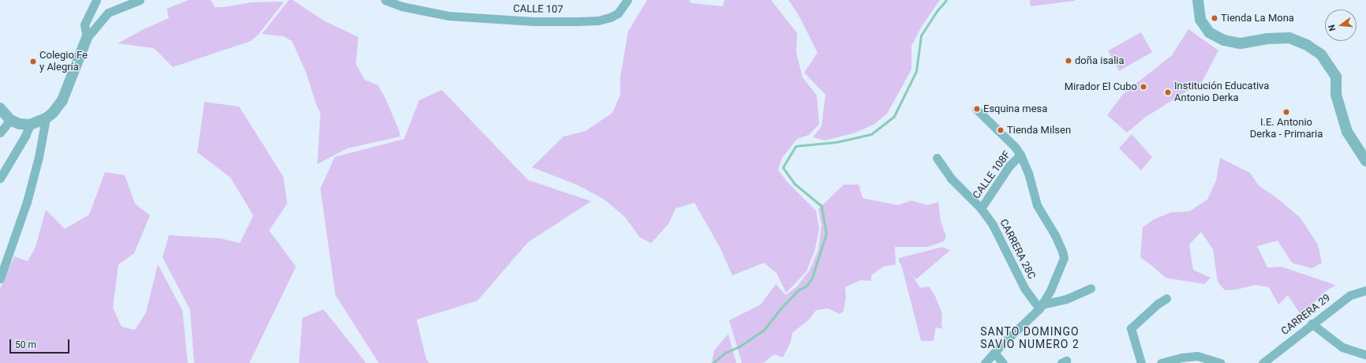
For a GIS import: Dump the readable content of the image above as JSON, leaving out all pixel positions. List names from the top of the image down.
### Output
{
  "streets": {
    "street": [
      "CALLE 107",
      "CALLE 108F",
      "CARRERA 28C",
      "CARRERA 29"
    ]
  },
  "crossings": [
    ["CALLE 108F", "CARRERA 28C"]
  ],
  "districts": ["SANTO DOMINGO SAVIO NUMERO 2"],
  "places": [
    "Tienda La Mona",
    "doña isalia",
    "Colegio Fe y Alegría",
    "Mirador El Cubo",
    "Institución Educativa Antonio Derka",
    "Esquina mesa",
    "I.E. Antonio Derka - Primaria",
    "Tienda Milsen"
  ],
  "scale_bar": "50 m",
  "north": "left"
}
